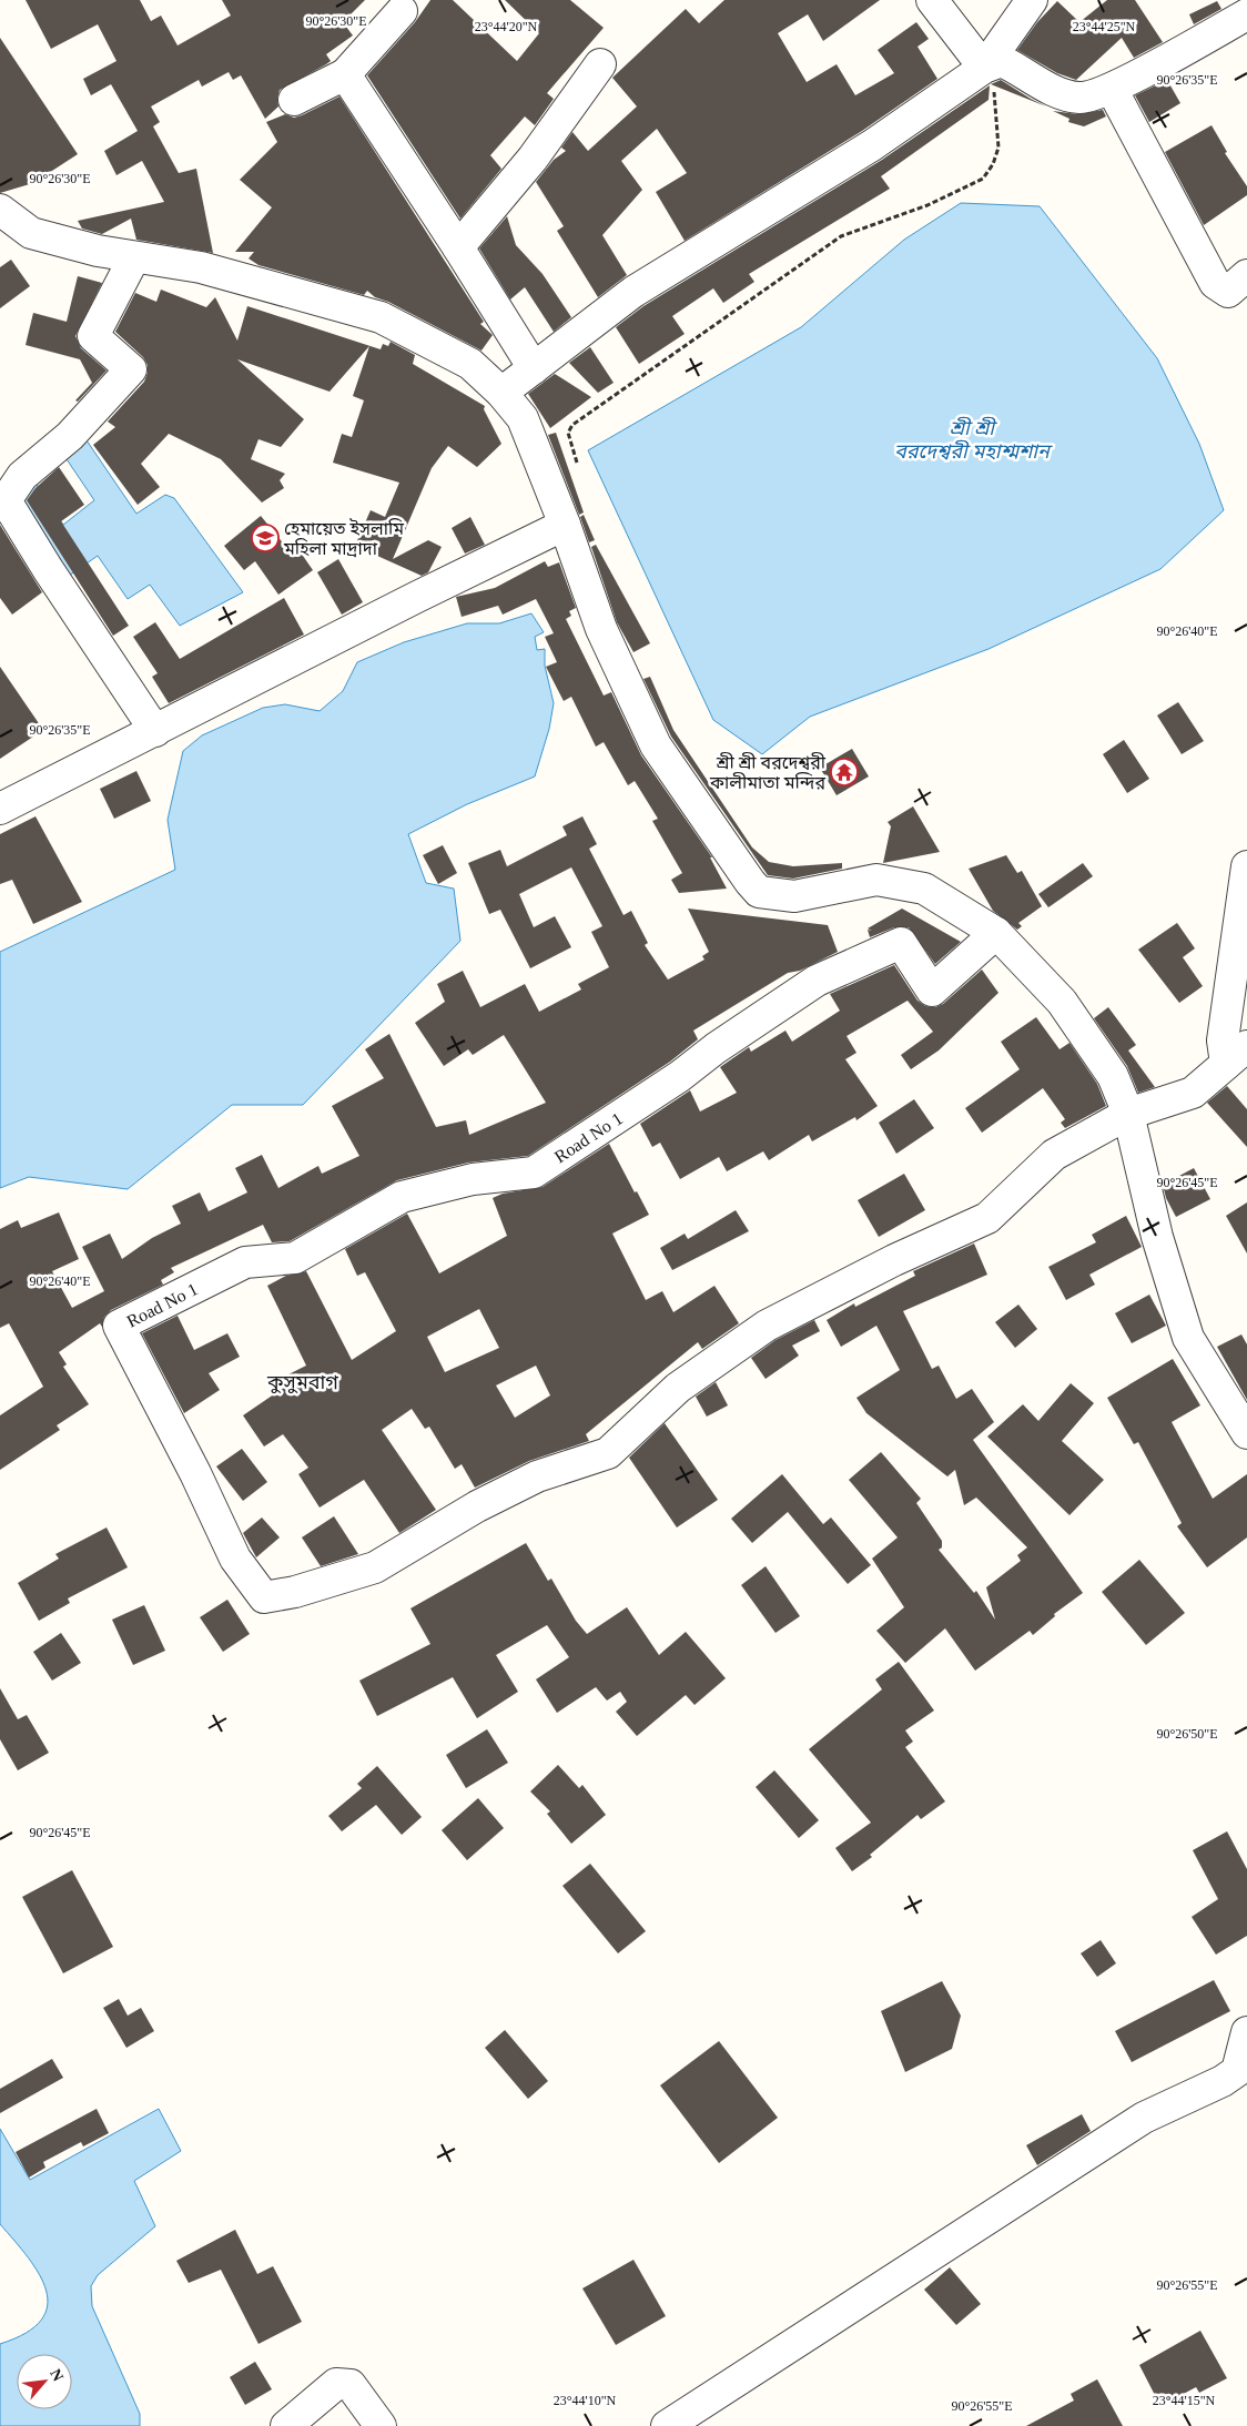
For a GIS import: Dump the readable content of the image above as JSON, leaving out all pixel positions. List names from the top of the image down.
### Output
{
  "streets": {
    "street": ["Road No 1"]
  },
  "districts": ["কুসুমবাগ"],
  "water": ["শ্রী শ্রী বরদেশ্বরী মহাশ্মশান"],
  "places": {
    "school or university": ["হেমায়েত ইসলামি মহিলা মাদ্রাদা"],
    "temple": ["শ্রী শ্রী বরদেশ্বরী কালীমাতা মন্দির"]
  },
  "north": "top right",
  "coordinates": [
    "90°26'30\"E",
    "23°44'20\"N",
    "23°44'25\"N",
    "90°26'35\"E",
    "90°26'40\"E",
    "90°26'45\"E",
    "90°26'50\"E",
    "90°26'55\"E",
    "23°44'10\"N",
    "23°44'15\"N"
  ]
}
